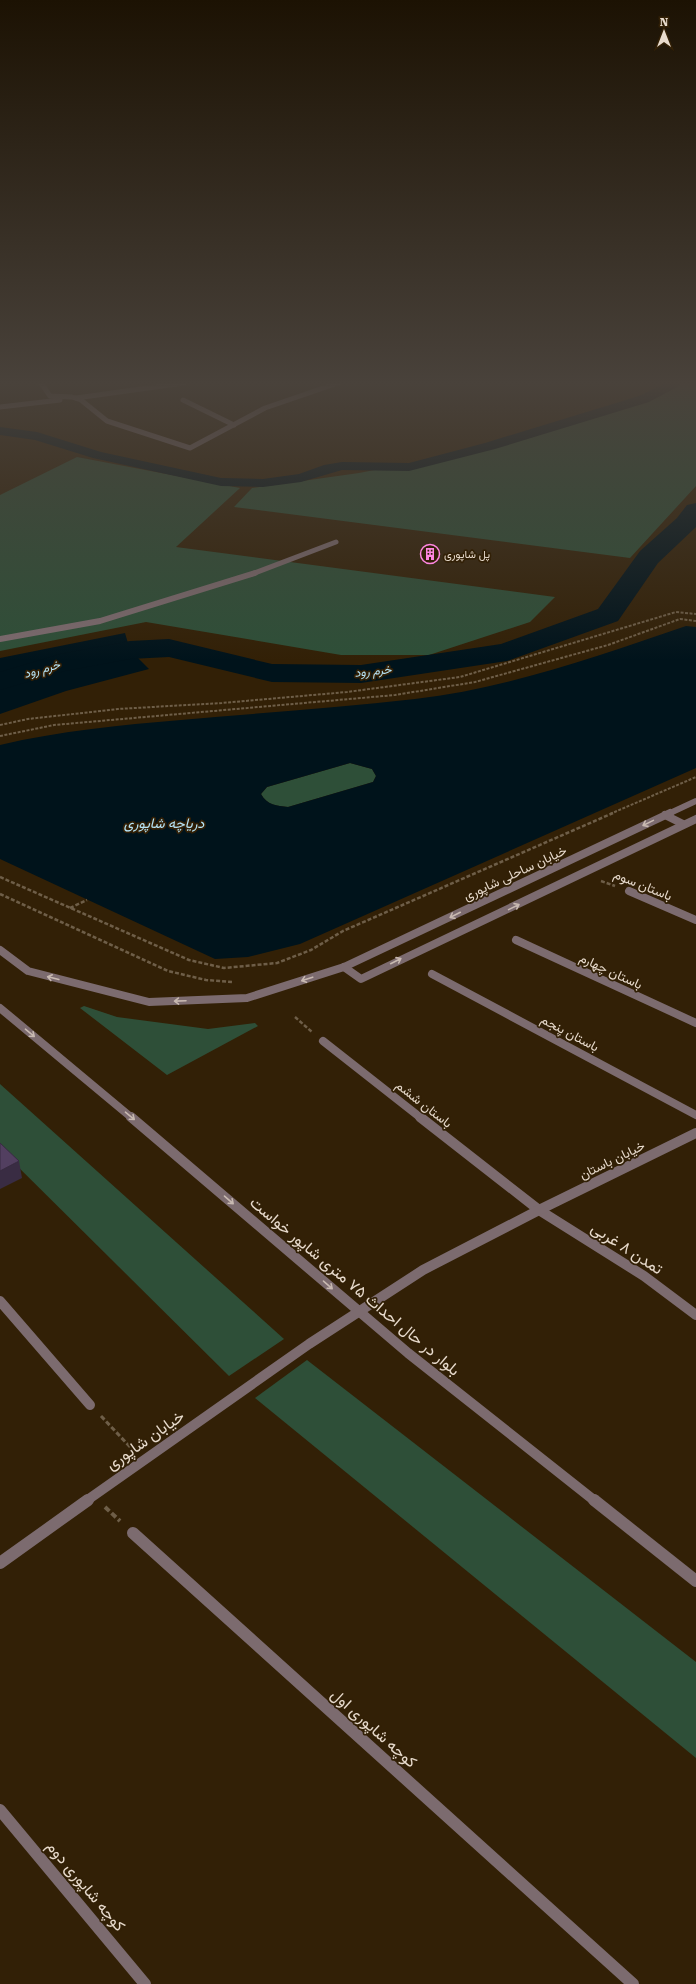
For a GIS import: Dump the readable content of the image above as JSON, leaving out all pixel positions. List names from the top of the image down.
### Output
{
  "streets": {
    "street": [
      "خیابان ساحلی شاپوری",
      "باستان سوم",
      "باستان چهارم",
      "باستان پنجم",
      "باستان ششم",
      "خیابان باستان",
      "تمدن ۸ غربی",
      "بلوار در حال احداث ۷۵ متری شاپور خواست",
      "خیابان شاپوری",
      "کوچه شاپوری اول",
      "کوچه شاپوری دوم"
    ]
  },
  "crossings": [
    ["باستان ششم", "خیابان باستان"],
    ["باستان ششم", "تمدن ۸ غربی"],
    ["خیابان باستان", "تمدن ۸ غربی"],
    ["خیابان باستان", "بلوار در حال احداث ۷۵ متری شاپور خواست"],
    ["خیابان باستان", "خیابان شاپوری"],
    ["بلوار در حال احداث ۷۵ متری شاپور خواست", "خیابان شاپوری"]
  ],
  "one_way": ["بلوار در حال احداث ۷۵ متری شاپور خواست"],
  "water": ["خرم رود", "دریاچه شاپوری"],
  "places": {
    "building": ["پل شاپوری"]
  },
  "north": "top"
}
